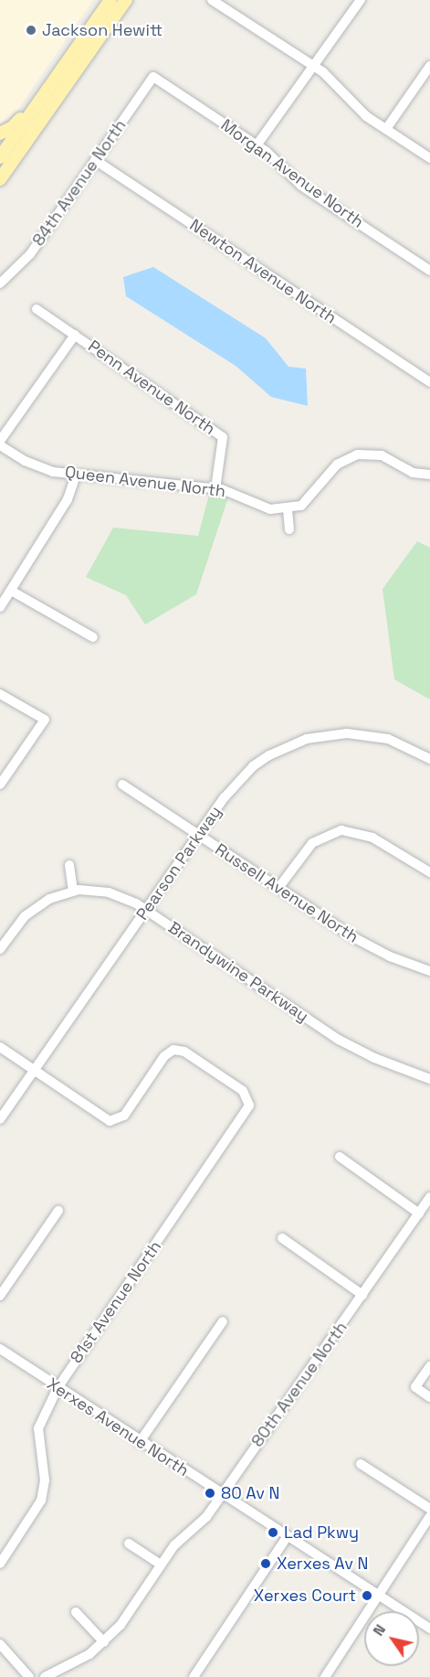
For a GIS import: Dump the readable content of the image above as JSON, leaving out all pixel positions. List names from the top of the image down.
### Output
{
  "streets": {
    "street": [
      "Morgan Avenue North",
      "84th Avenue North",
      "Newton Avenue North",
      "Penn Avenue North",
      "Queen Avenue North",
      "Pearson Parkway",
      "Russell Avenue North",
      "Brandywine Parkway",
      "81st Avenue North",
      "80th Avenue North",
      "Xerxes Avenue North"
    ]
  },
  "crossings": [
    ["Morgan Avenue North", "84th Avenue North"],
    ["84th Avenue North", "Newton Avenue North"],
    ["Penn Avenue North", "Queen Avenue North"],
    ["Pearson Parkway", "Russell Avenue North"],
    ["Pearson Parkway", "Brandywine Parkway"],
    ["Pearson Parkway", "81st Avenue North"],
    ["81st Avenue North", "Xerxes Avenue North"],
    ["80th Avenue North", "Xerxes Avenue North"]
  ],
  "places": [
    "Jackson Hewitt",
    "80 Av N",
    "Lad Pkwy",
    "Xerxes Av N",
    "Xerxes Court"
  ],
  "north": "top left"
}
